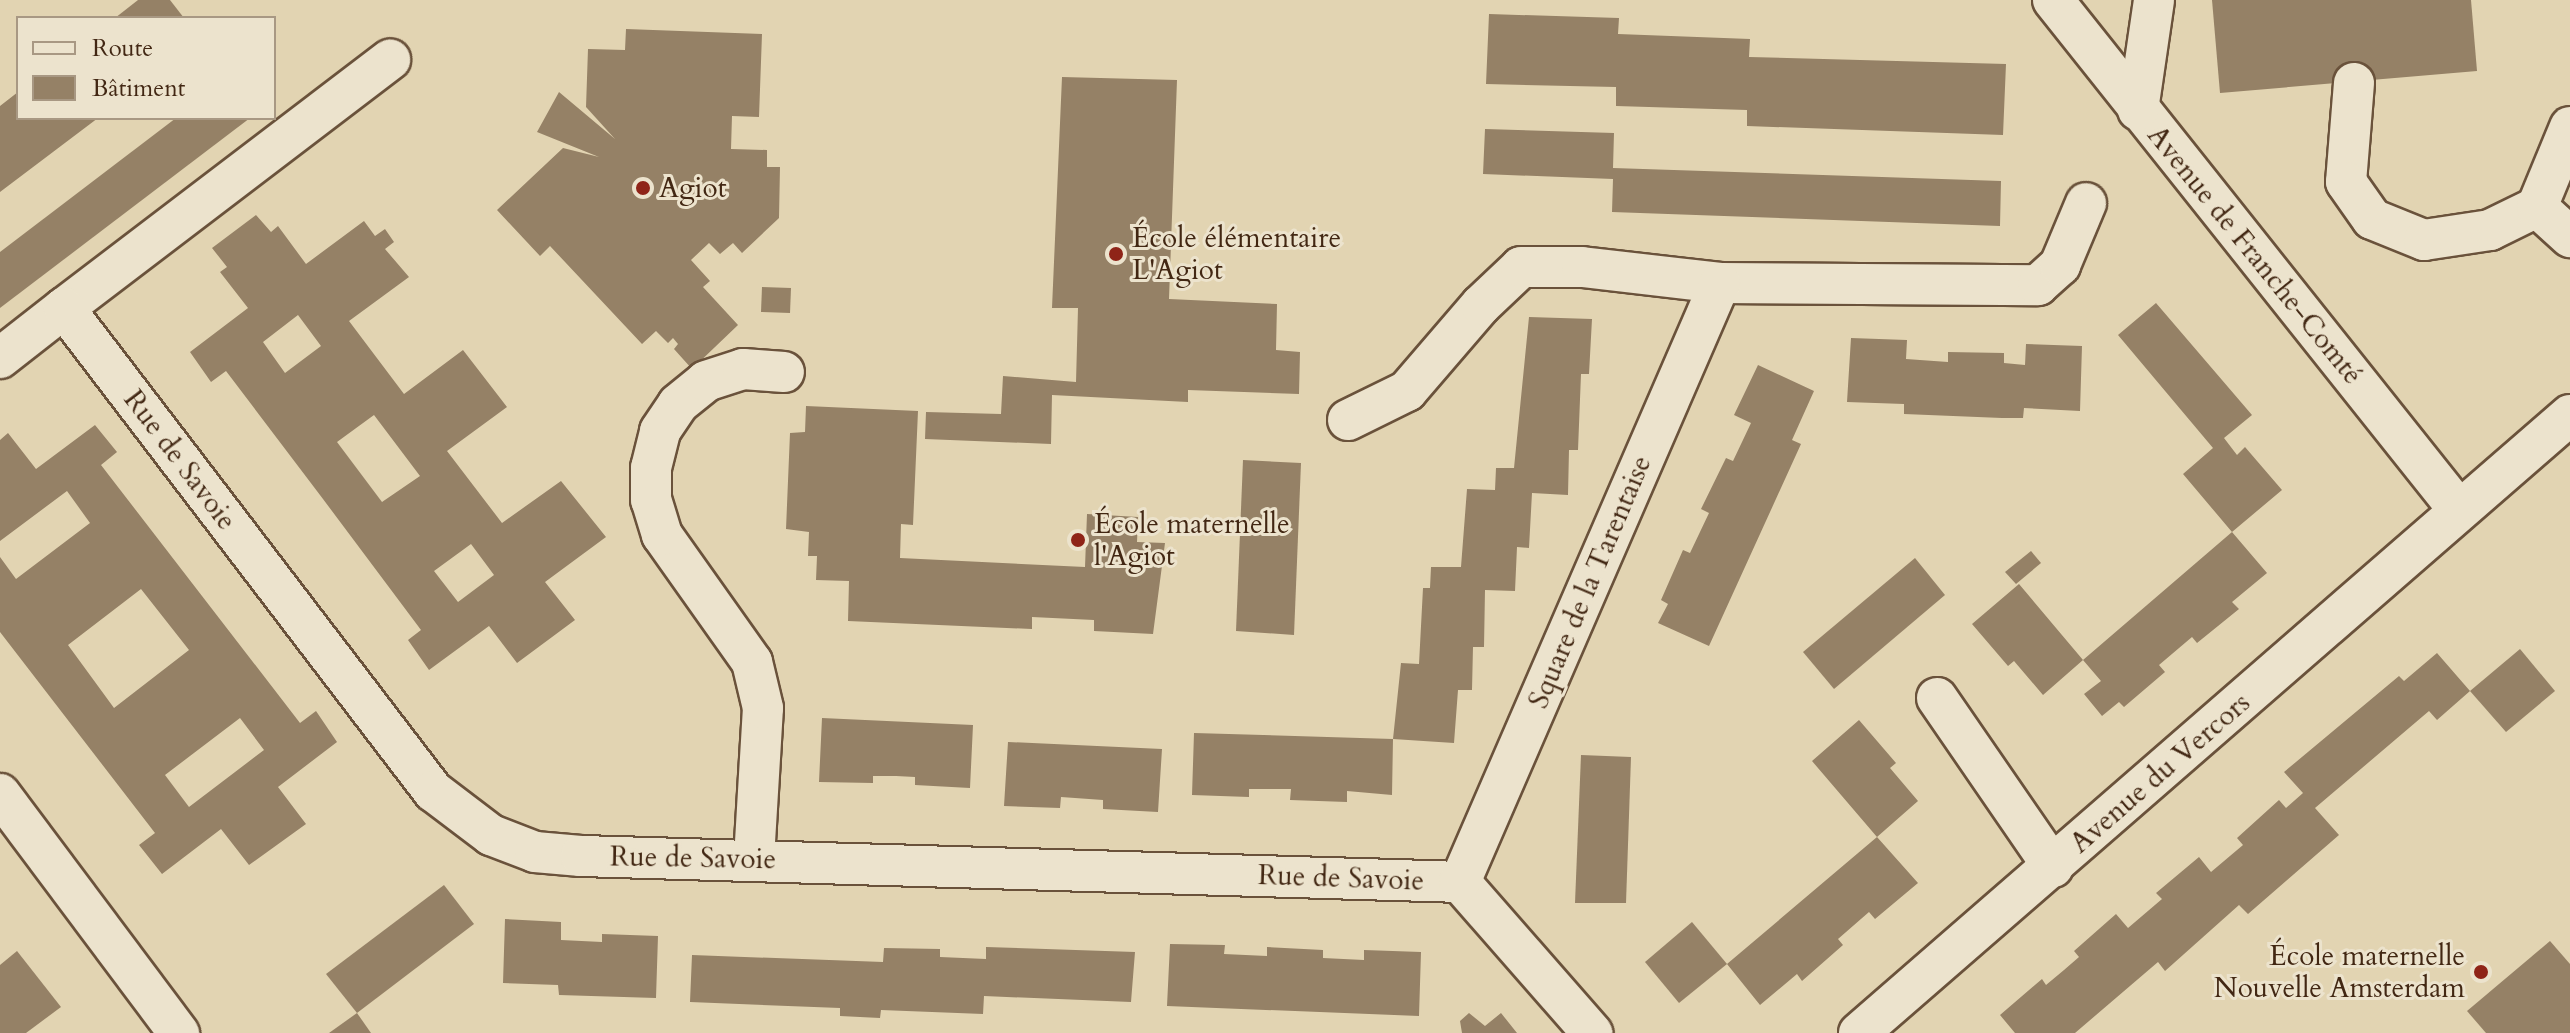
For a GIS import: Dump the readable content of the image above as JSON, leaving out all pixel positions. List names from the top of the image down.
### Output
{
  "streets": {
    "street": [
      "Avenue de Franche-Comté",
      "Rue de Savoie",
      "Square de la Tarentaise",
      "Avenue du Vercors"
    ]
  },
  "crossings": [
    ["Avenue de Franche-Comté", "Avenue du Vercors"],
    ["Rue de Savoie", "Square de la Tarentaise"]
  ],
  "places": [
    "Agiot",
    "École élémentaire L'Agiot",
    "École maternelle l'Agiot",
    "École maternelle Nouvelle Amsterdam"
  ],
  "legend": ["Route", "Bâtiment"]
}
